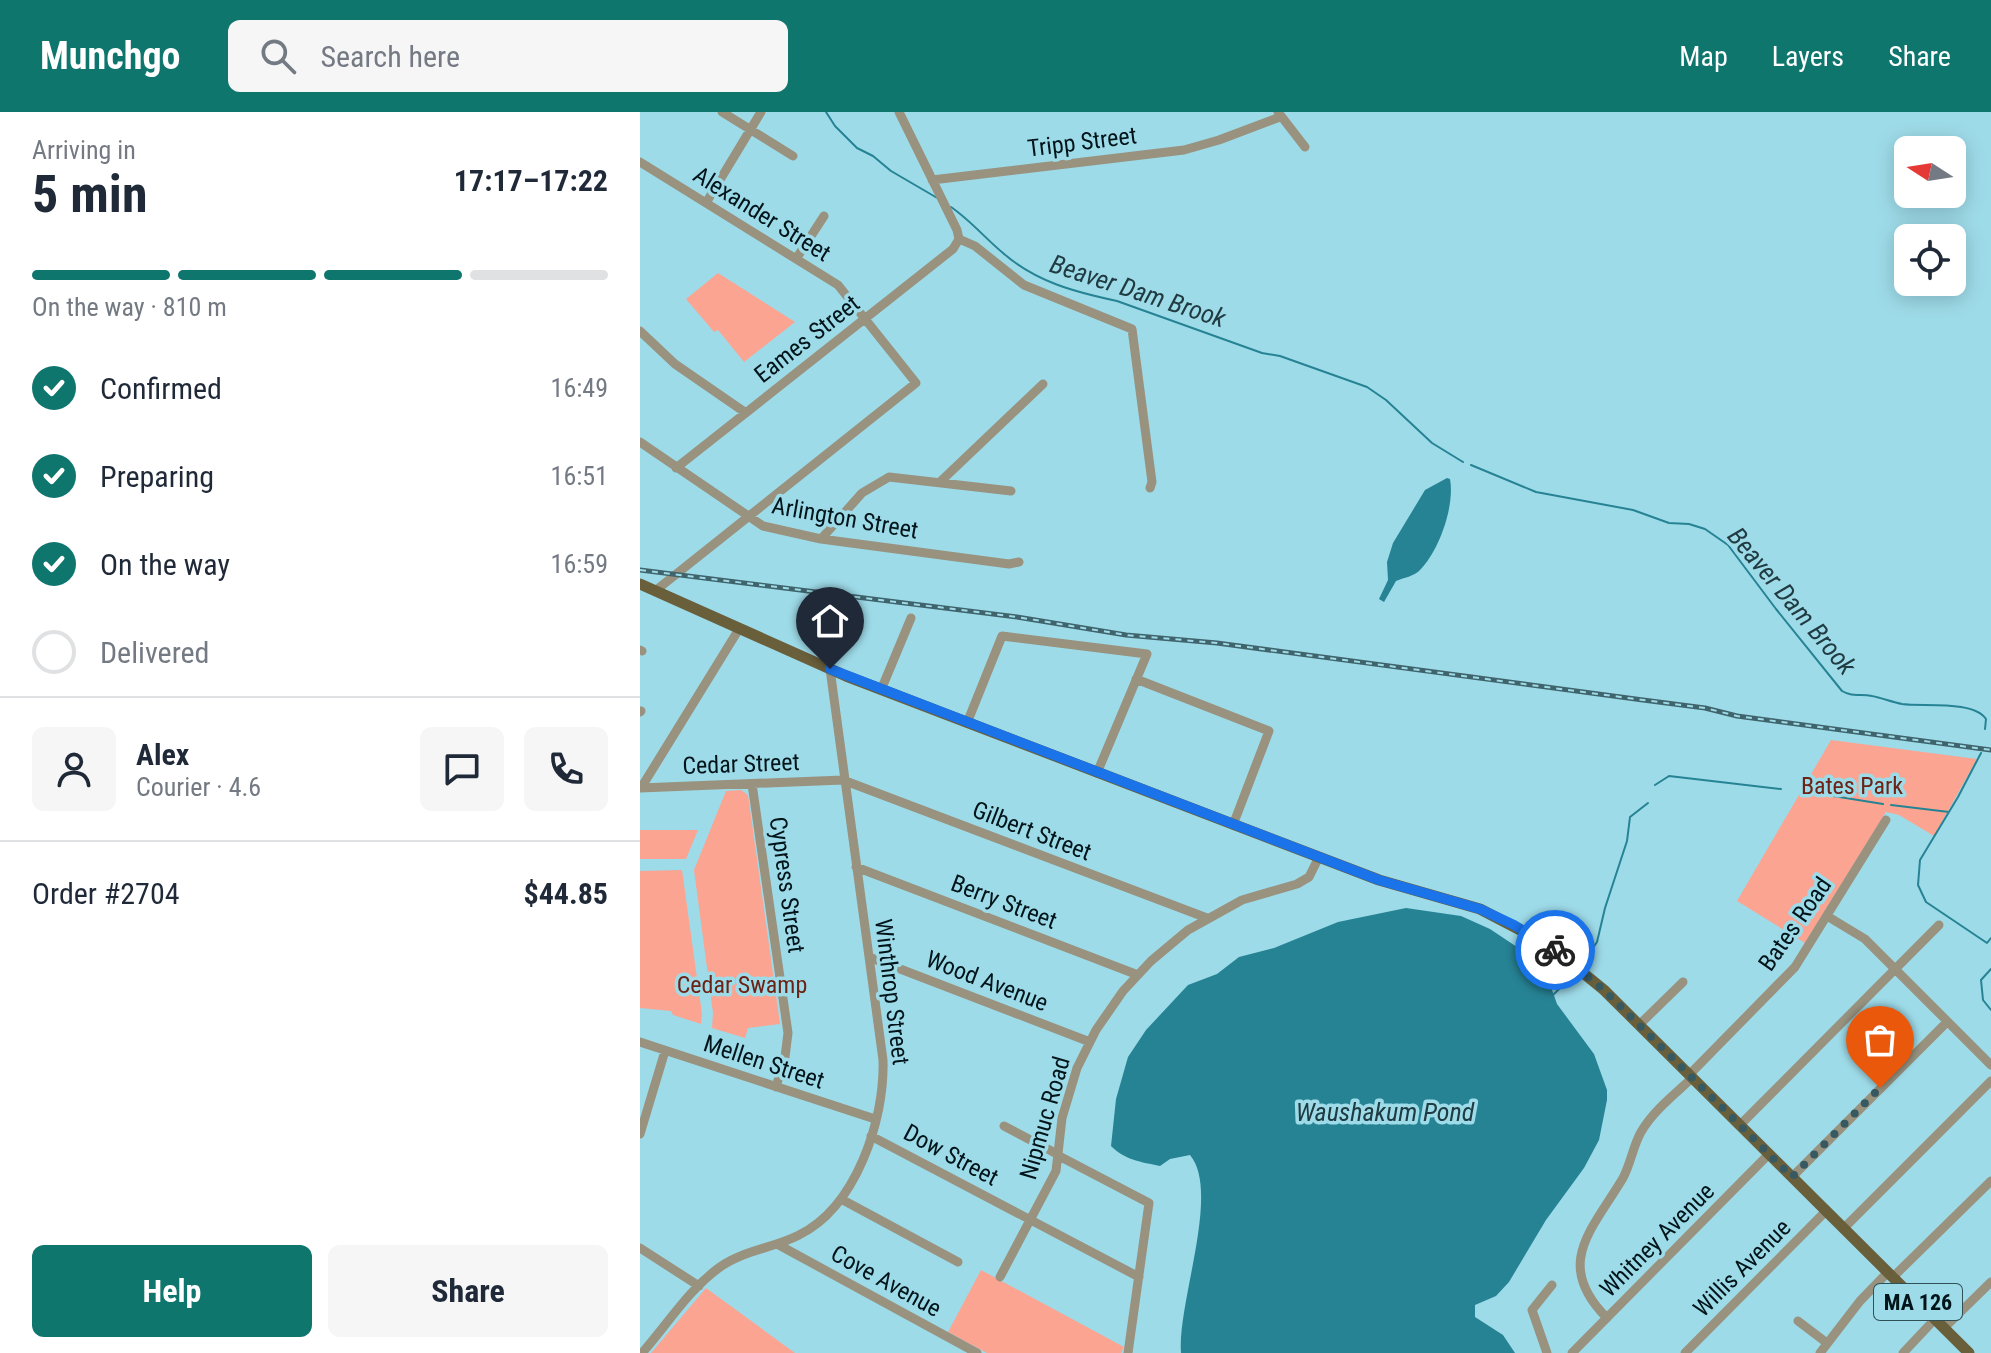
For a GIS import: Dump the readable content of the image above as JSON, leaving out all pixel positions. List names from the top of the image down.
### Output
{
  "streets": {
    "main road": ["MA 126"],
    "street": [
      "Tripp Street",
      "Alexander Street",
      "Eames Street",
      "Arlington Street",
      "Cedar Street",
      "Gilbert Street",
      "Cypress Street",
      "Berry Street",
      "Bates Road",
      "Wood Avenue",
      "Winthrop Street",
      "Mellen Street",
      "Nipmuc Road",
      "Dow Street",
      "Whitney Avenue",
      "Willis Avenue",
      "Cove Avenue"
    ]
  },
  "crossings": [
    ["Alexander Street", "Eames Street"],
    ["Alexander Street", "Arlington Street"],
    ["Eames Street", "Arlington Street"],
    ["Cedar Street", "Gilbert Street"],
    ["Cedar Street", "Cypress Street"],
    ["Cedar Street", "Winthrop Street"],
    ["Gilbert Street", "Winthrop Street"],
    ["Gilbert Street", "Nipmuc Road"],
    ["Cypress Street", "Mellen Street"],
    ["Berry Street", "Winthrop Street"],
    ["Berry Street", "Nipmuc Road"],
    ["Bates Road", "Whitney Avenue"],
    ["Bates Road", "MA 126"],
    ["Wood Avenue", "Winthrop Street"],
    ["Wood Avenue", "Nipmuc Road"],
    ["Winthrop Street", "Mellen Street"],
    ["Winthrop Street", "Dow Street"],
    ["Winthrop Street", "Cove Avenue"],
    ["Winthrop Street", "MA 126"],
    ["Nipmuc Road", "Dow Street"],
    ["Nipmuc Road", "MA 126"],
    ["Whitney Avenue", "MA 126"],
    ["Willis Avenue", "MA 126"]
  ],
  "water": ["Beaver Dam Brook", "Waushakum Pond"],
  "parks": ["Bates Park", "Cedar Swamp"],
  "north": "left",
  "page": {
    "header": "Munchgo",
    "search": "Search here",
    "nav": ["Map", "Layers", "Share"],
    "heading": ["5 min", "Arriving in", "17:17–17:22"],
    "panel": [
      "Alex",
      "Courier · 4.6",
      "Order #2704",
      "$44.85"
    ],
    "bar": "On the way · 810 m",
    "list": [
      ["Confirmed", "16:49"],
      ["Preparing", "16:51"],
      ["On the way", "16:59"],
      "Delivered"
    ],
    "buttons": ["Help", "Share"]
  }
}
